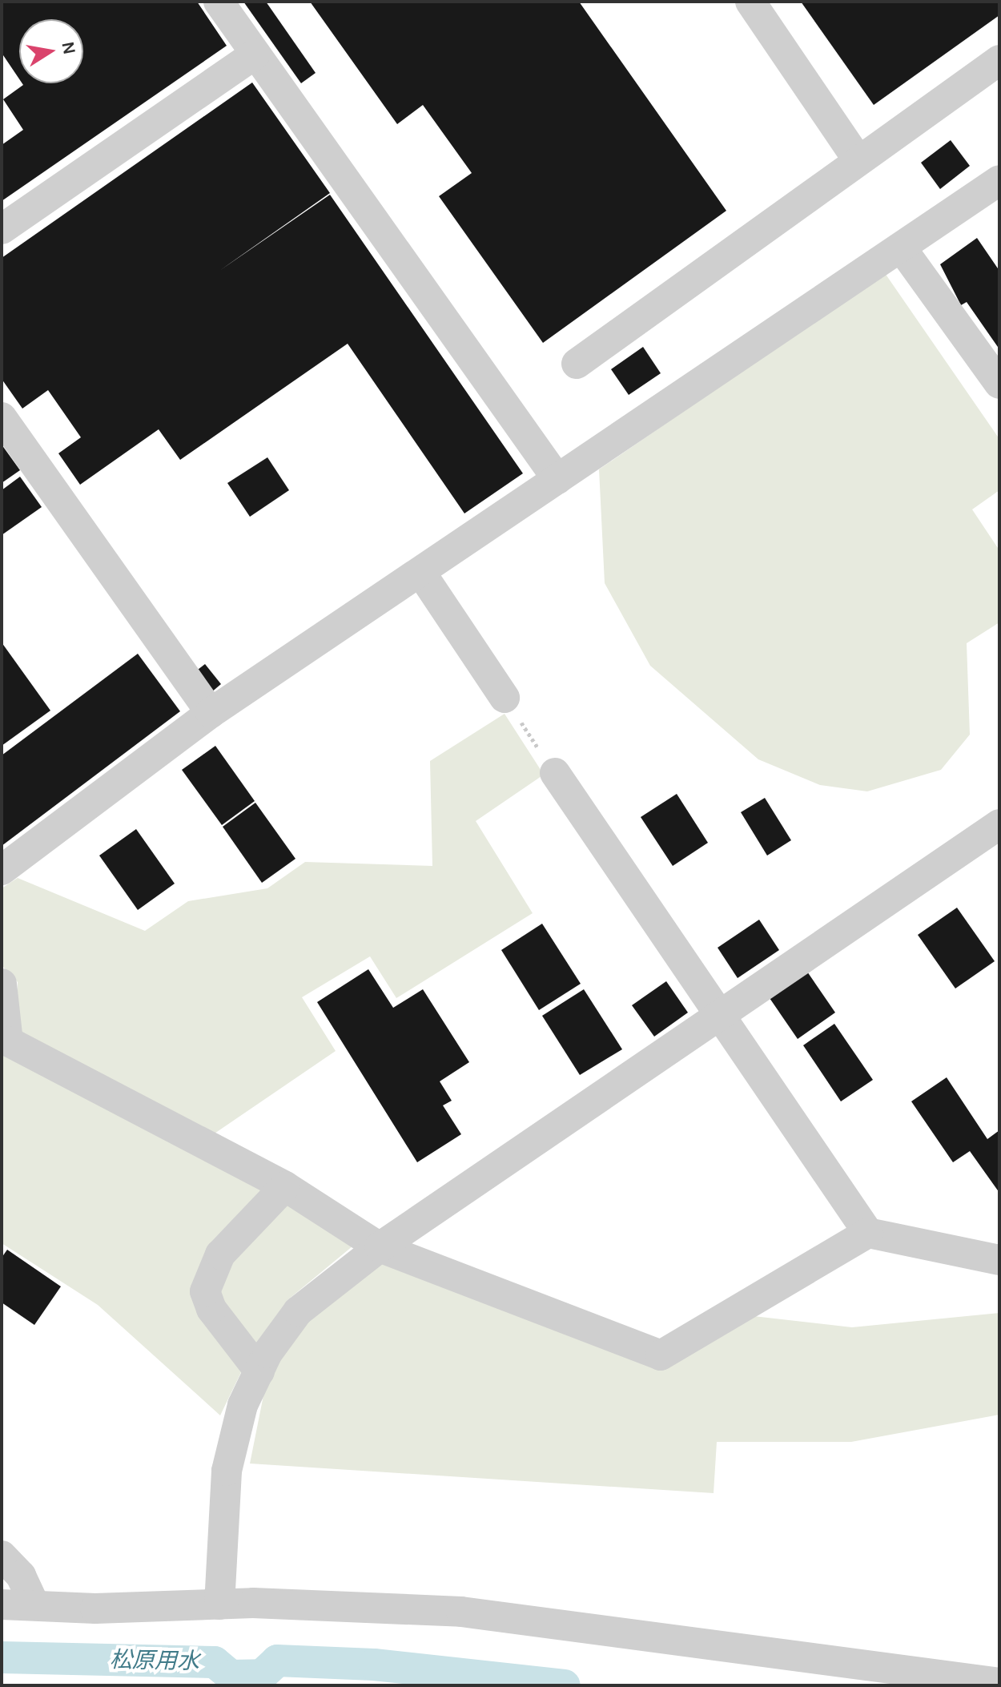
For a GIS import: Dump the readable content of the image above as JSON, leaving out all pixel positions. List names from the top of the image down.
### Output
{
  "water": ["松原用水"],
  "north": "right"
}
